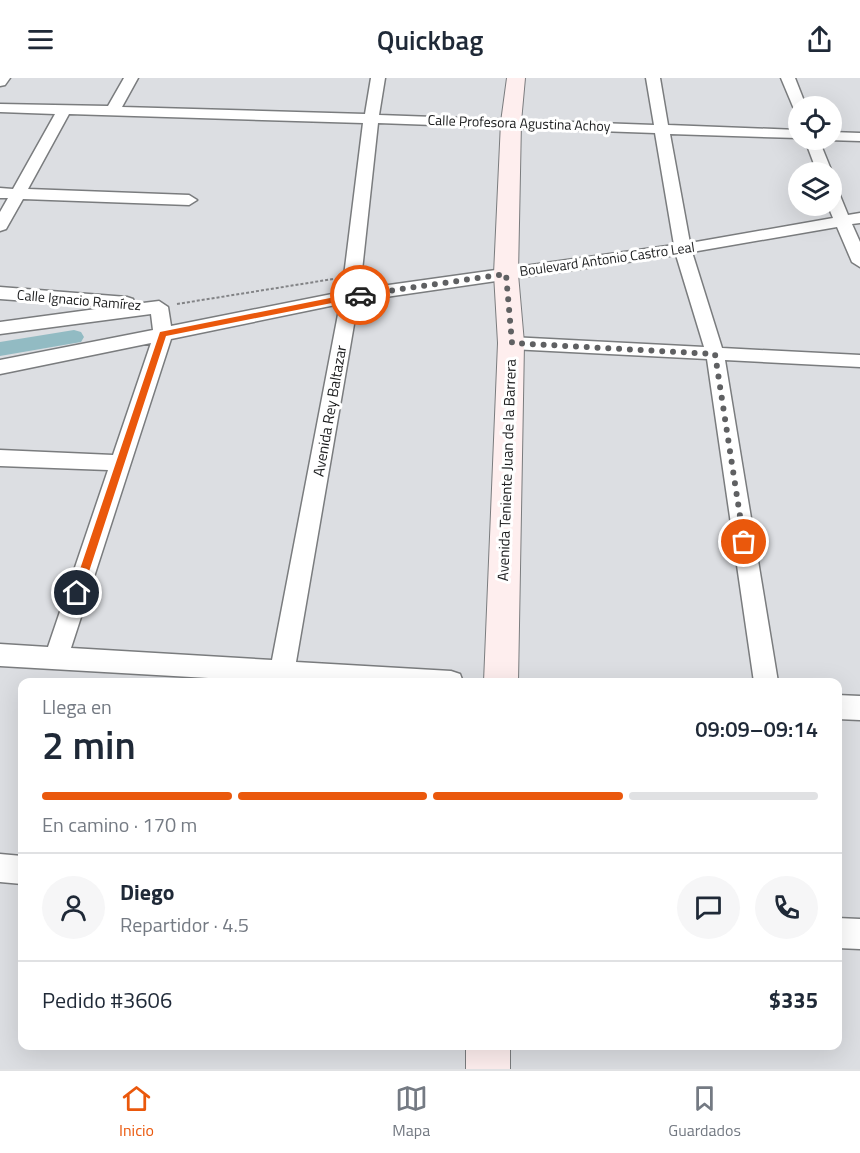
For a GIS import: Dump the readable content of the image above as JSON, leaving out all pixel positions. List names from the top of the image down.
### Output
{
  "streets": {
    "street": [
      "Calle Profesora Agustina Achoy",
      "Boulevard Antonio Castro Leal",
      "Calle Ignacio Ramírez",
      "Avenida Rey Baltazar",
      "Avenida Teniente Juan de la Barrera"
    ]
  },
  "crossings": [
    ["Calle Profesora Agustina Achoy", "Avenida Rey Baltazar"],
    ["Calle Profesora Agustina Achoy", "Avenida Teniente Juan de la Barrera"],
    ["Boulevard Antonio Castro Leal", "Avenida Rey Baltazar"],
    ["Boulevard Antonio Castro Leal", "Avenida Teniente Juan de la Barrera"]
  ],
  "page": {
    "header": "Quickbag",
    "heading": ["2 min", "Llega en", "09:09–09:14"],
    "panel": [
      "Diego",
      "Repartidor · 4.5",
      "Pedido #3606",
      "$335"
    ],
    "bar": "En camino · 170 m",
    "tabs": ["Inicio", "Mapa", "Guardados"]
  }
}
